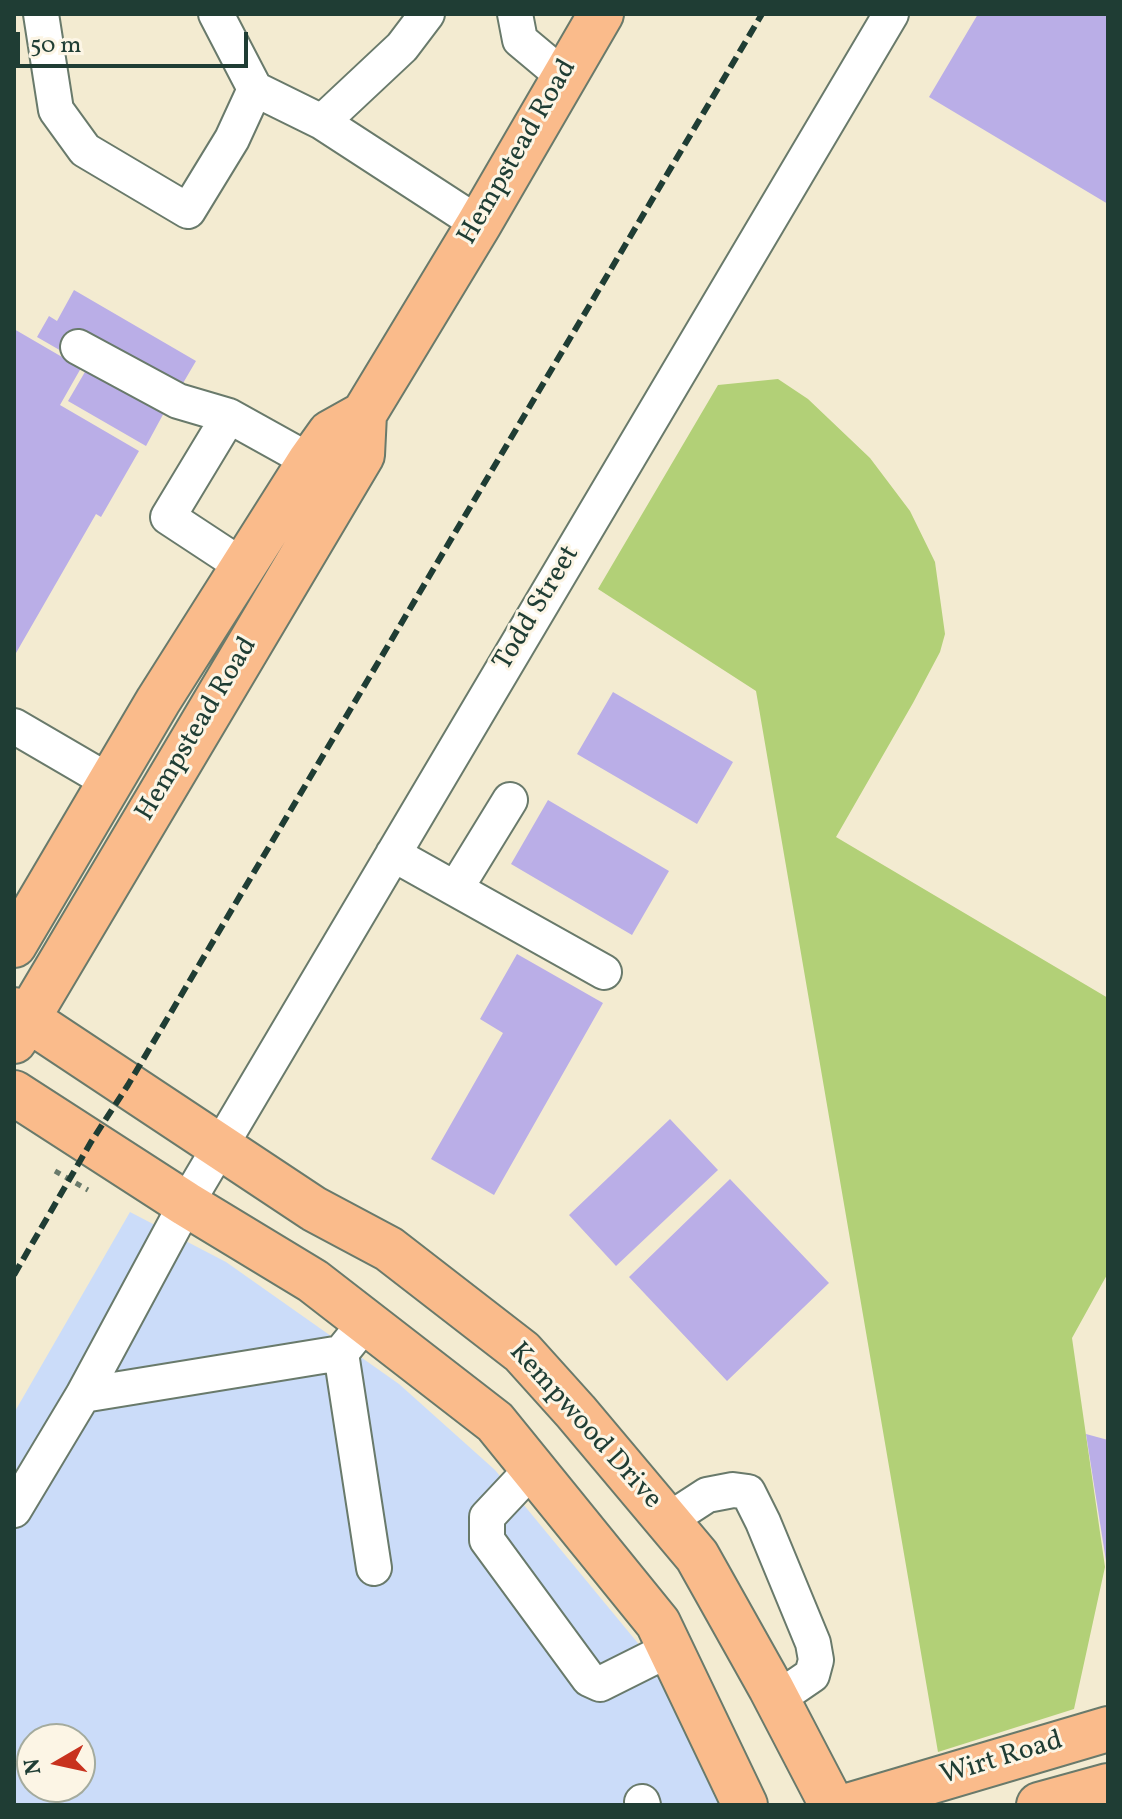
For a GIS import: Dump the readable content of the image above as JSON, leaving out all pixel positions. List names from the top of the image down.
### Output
{
  "streets": {
    "main road": ["Hempstead Road", "Kempwood Drive", "Wirt Road"],
    "street": ["Todd Street"]
  },
  "crossings": [
    ["Hempstead Road", "Kempwood Drive"],
    ["Todd Street", "Kempwood Drive"]
  ],
  "scale_bar": "50 m",
  "north": "left"
}
